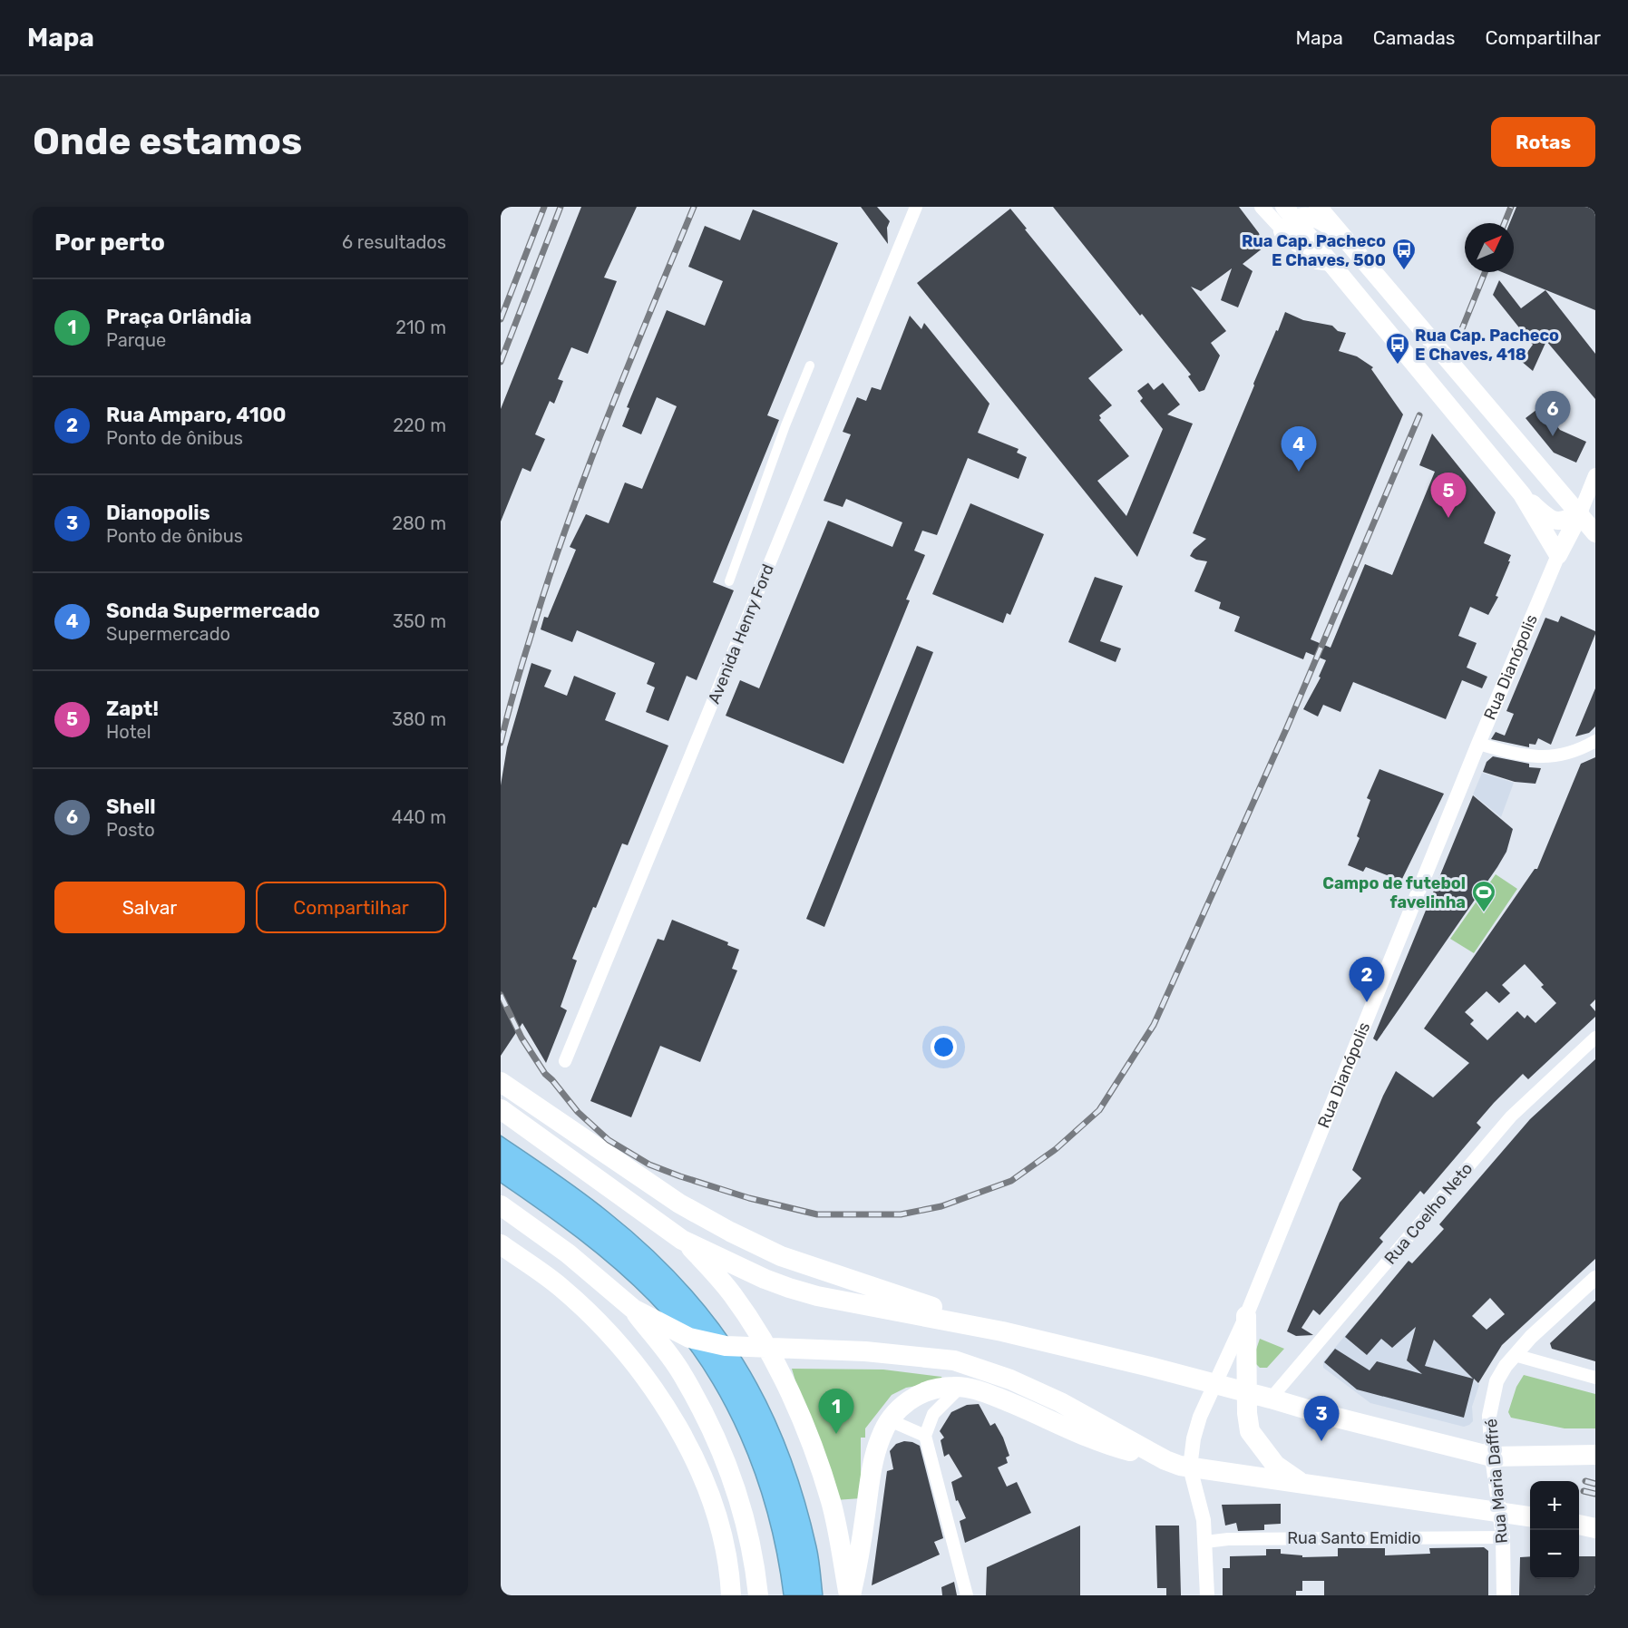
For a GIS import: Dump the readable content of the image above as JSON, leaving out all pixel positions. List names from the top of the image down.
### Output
{
  "streets": {
    "main road": ["Rua Dianópolis"],
    "street": [
      "Avenida Henry Ford",
      "Rua Coelho Neto",
      "Rua Maria Daffré",
      "Rua Santo Emidio"
    ]
  },
  "crossings": [
    ["Rua Maria Daffré", "Rua Santo Emidio"]
  ],
  "places": {
    "bus stop": ["Rua Cap. Pacheco E Chaves, 500", "Rua Cap. Pacheco E Chaves, 418"],
    "sports": ["Campo de futebol favelinha"]
  },
  "north": "top right",
  "page": {
    "header": "Mapa",
    "nav": ["Mapa", "Camadas", "Compartilhar"],
    "buttons": [
      "Rotas",
      ["Salvar", "Compartilhar"]
    ],
    "title": "Onde estamos",
    "heading": ["Por perto", "6 resultados"],
    "list": [
      {
        "mark": "1",
        "name": "Praça Orlândia",
        "note": "Parque",
        "value": "210 m"
      },
      {
        "mark": "2",
        "name": "Rua Amparo, 4100",
        "note": "Ponto de ônibus",
        "value": "220 m"
      },
      {
        "mark": "3",
        "name": "Dianopolis",
        "note": "Ponto de ônibus",
        "value": "280 m"
      },
      {
        "mark": "4",
        "name": "Sonda Supermercado",
        "note": "Supermercado",
        "value": "350 m"
      },
      {
        "mark": "5",
        "name": "Zapt!",
        "note": "Hotel",
        "value": "380 m"
      },
      {
        "mark": "6",
        "name": "Shell",
        "note": "Posto",
        "value": "440 m"
      }
    ],
    "pins": [
      "6",
      "4",
      "5",
      "2",
      "1",
      "3"
    ],
    "map_buttons": ["+", "−"]
  }
}
